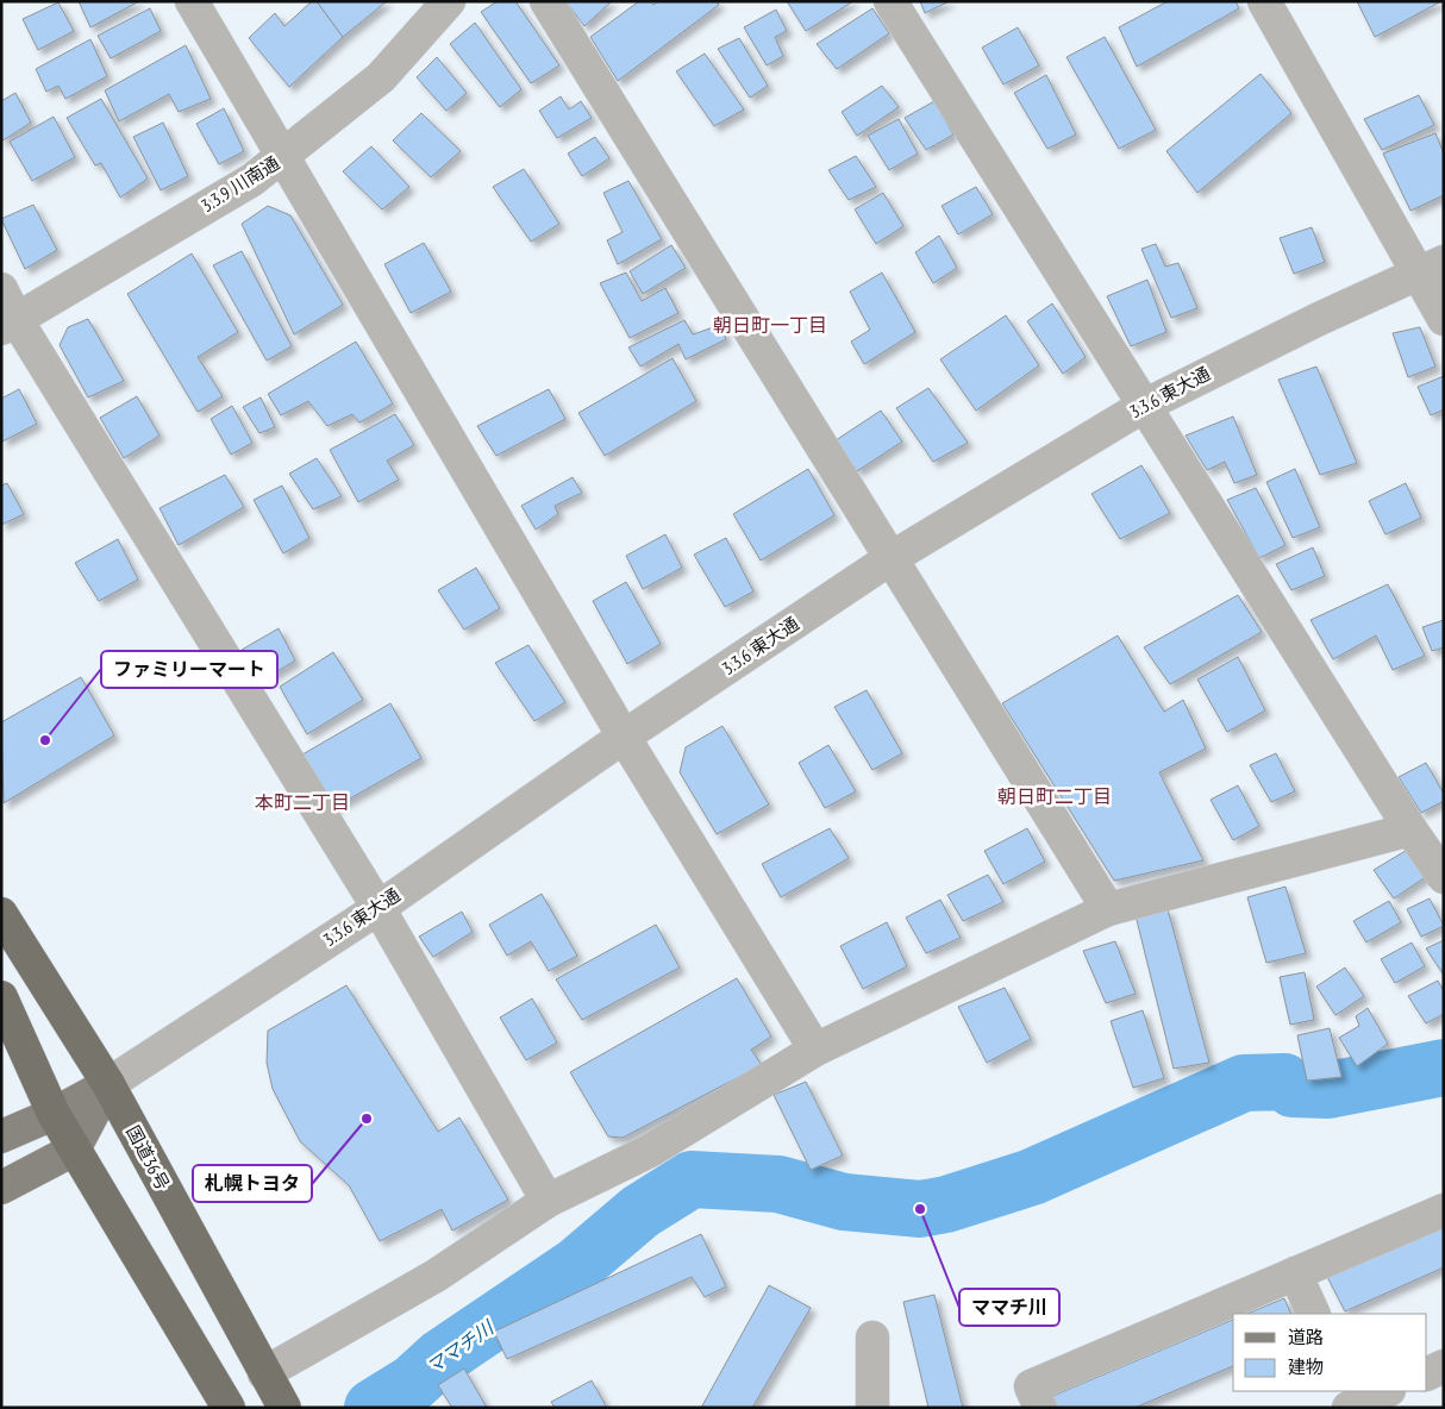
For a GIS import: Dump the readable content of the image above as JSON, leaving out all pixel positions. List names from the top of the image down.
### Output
{
  "streets": {
    "highway": ["国道36号"],
    "street": ["3.3.9 川南通", "3.3.6 東大通"]
  },
  "crossings": [
    ["3.3.6 東大通", "国道36号"]
  ],
  "districts": ["朝日町一丁目", "朝日町二丁目", "本町二丁目"],
  "water": ["ママチ川"],
  "places": ["ファミリーマート", "札幌トヨタ", "ママチ川"],
  "legend": ["道路", "建物"]
}
